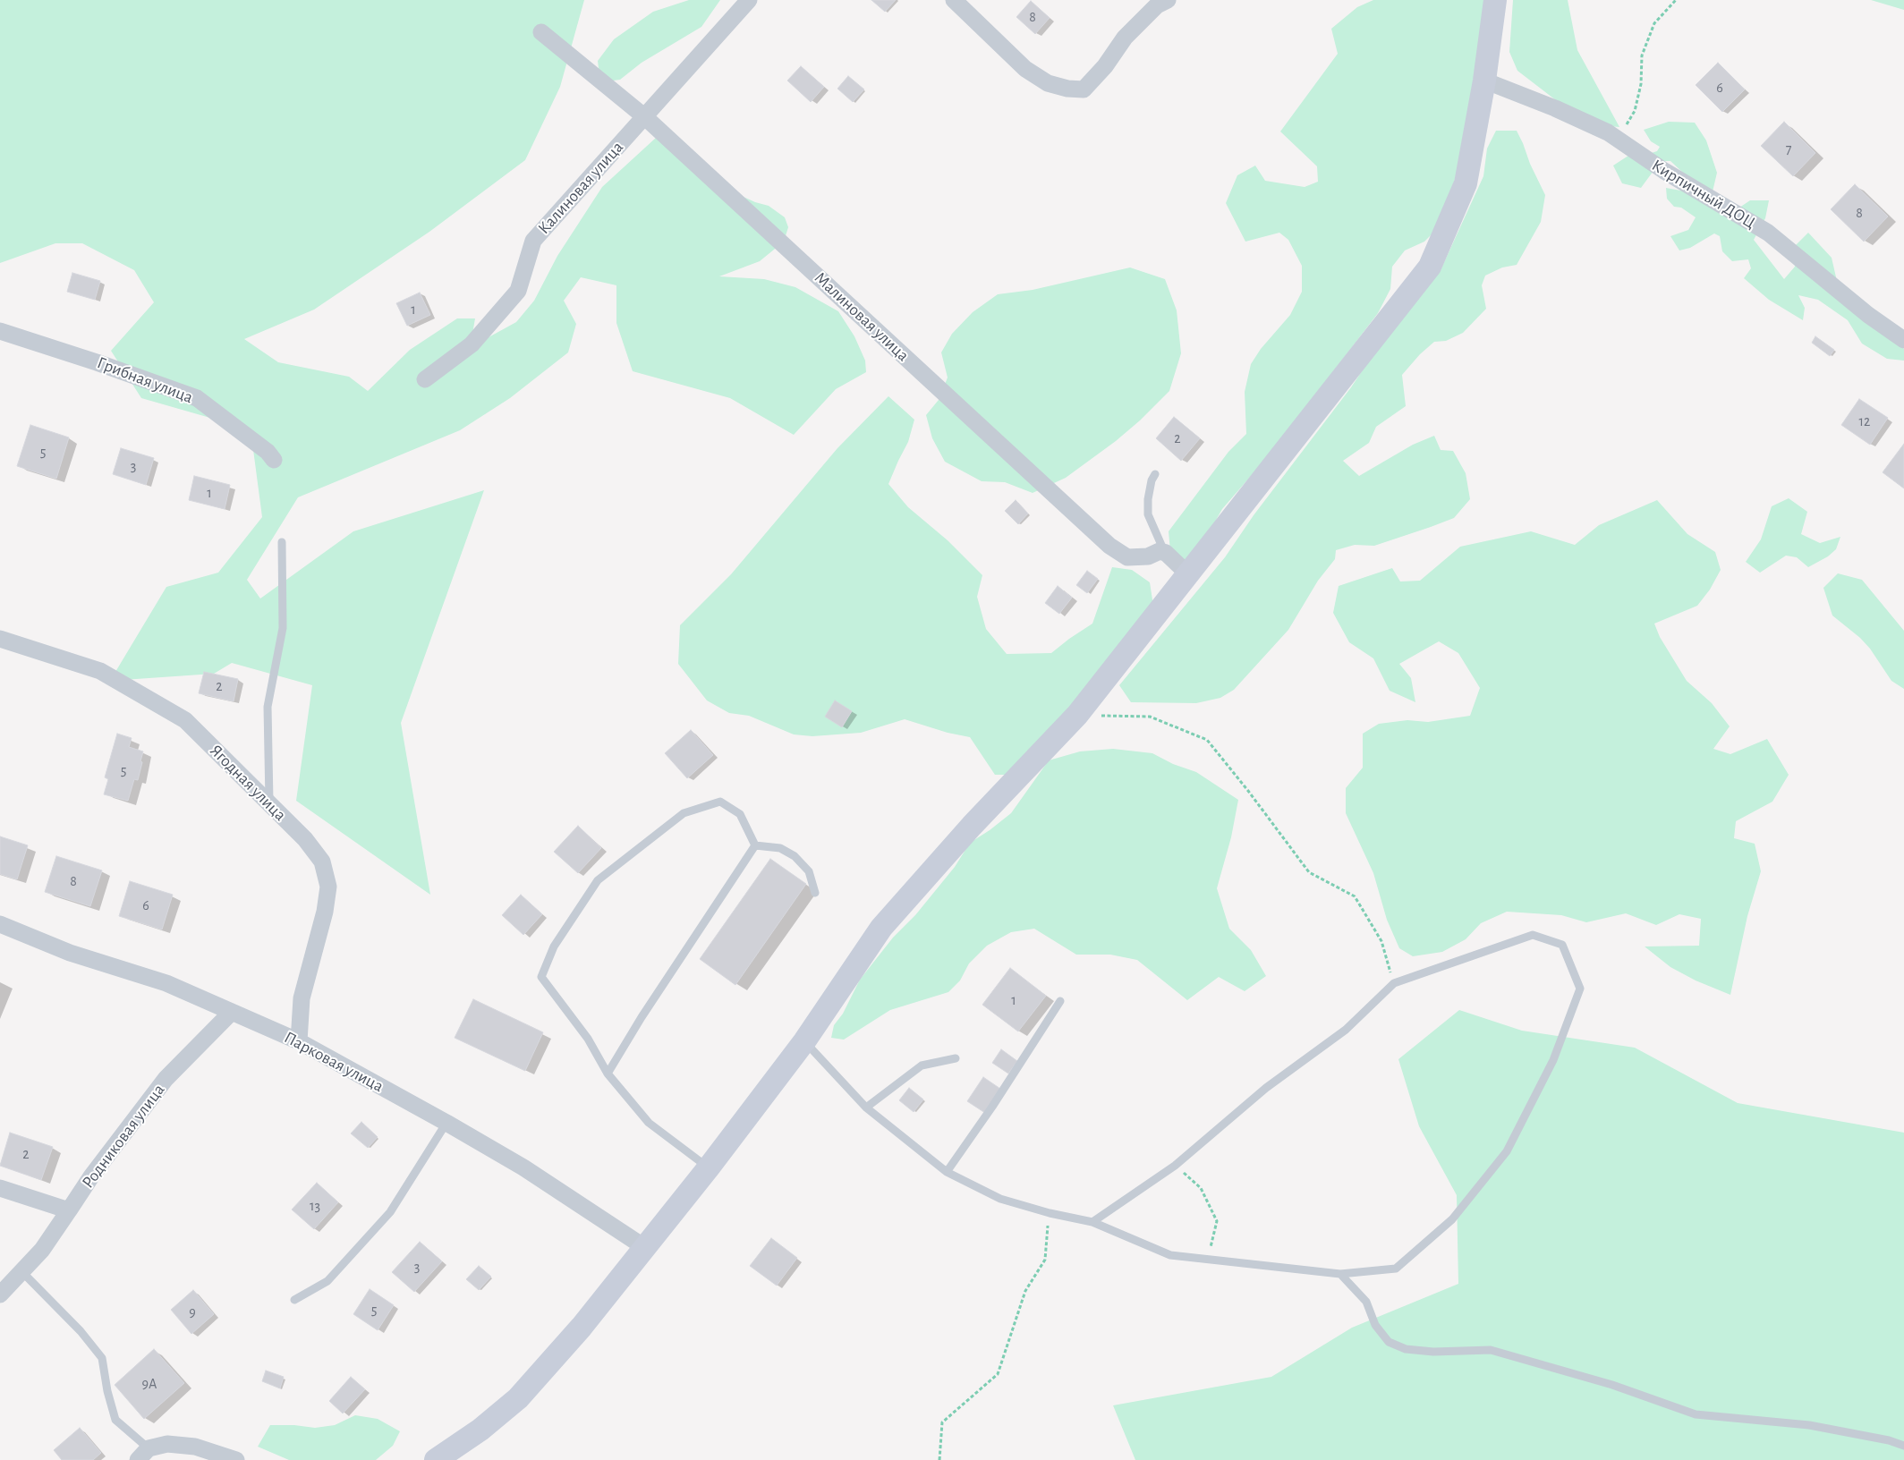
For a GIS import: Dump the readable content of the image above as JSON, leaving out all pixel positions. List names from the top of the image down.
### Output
{
  "streets": {
    "street": [
      "Калиновая улица",
      "Кирпичный ДОЦ",
      "Малиновая улица",
      "Грибная улица",
      "Ягодная улица",
      "Парковая улица",
      "Родниковая улица"
    ]
  },
  "crossings": [
    ["Калиновая улица", "Малиновая улица"],
    ["Ягодная улица", "Парковая улица"],
    ["Парковая улица", "Родниковая улица"]
  ],
  "house_numbers": [
    "8",
    "6",
    "7",
    "8",
    "1",
    "12",
    "2",
    "5",
    "3",
    "1",
    "2",
    "5",
    "8",
    "6",
    "1",
    "2",
    "13",
    "3",
    "5",
    "9",
    "9А"
  ]
}
